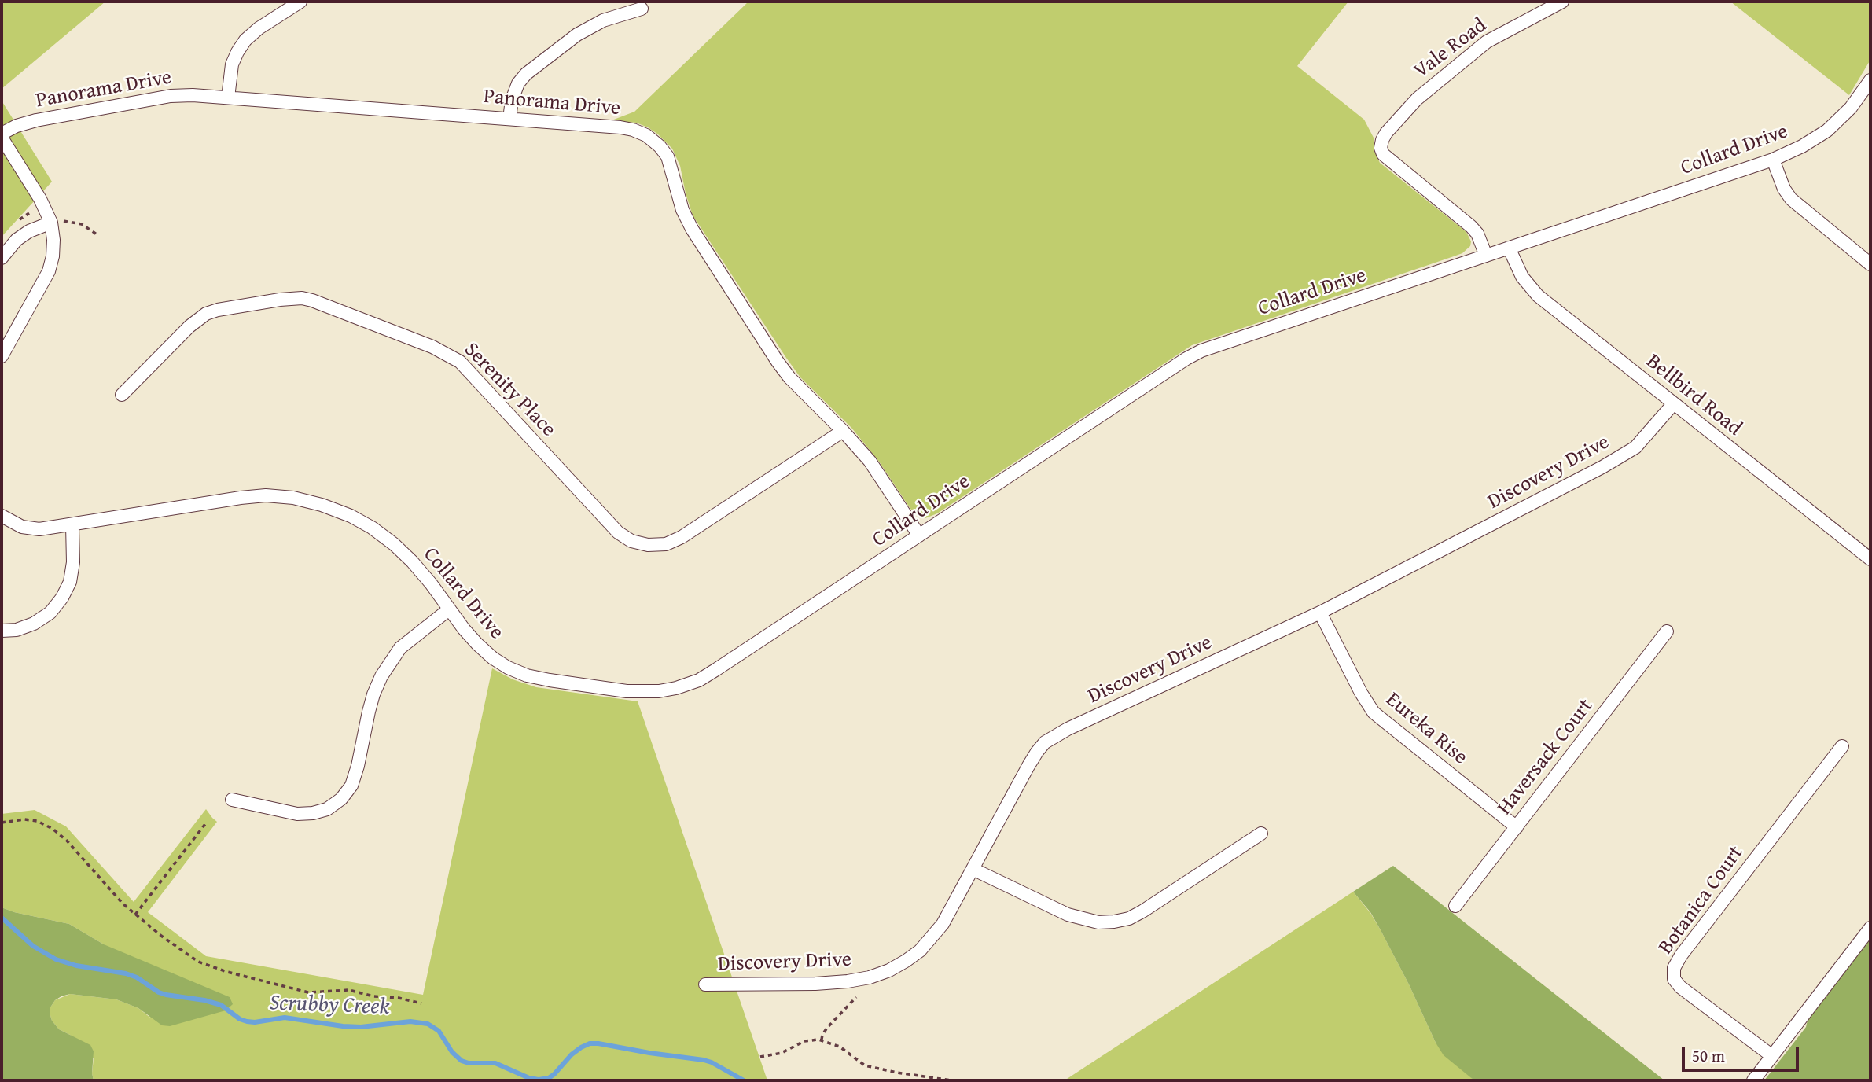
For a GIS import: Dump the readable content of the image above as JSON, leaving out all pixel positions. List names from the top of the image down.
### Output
{
  "streets": {
    "street": [
      "Vale Road",
      "Panorama Drive",
      "Collard Drive",
      "Serenity Place",
      "Bellbird Road",
      "Discovery Drive",
      "Eureka Rise",
      "Haversack Court",
      "Botanica Court"
    ]
  },
  "crossings": [
    ["Vale Road", "Collard Drive"],
    ["Panorama Drive", "Collard Drive"],
    ["Panorama Drive", "Serenity Place"],
    ["Collard Drive", "Bellbird Road"],
    ["Bellbird Road", "Discovery Drive"],
    ["Discovery Drive", "Eureka Rise"],
    ["Eureka Rise", "Haversack Court"]
  ],
  "water": ["Scrubby Creek"],
  "scale_bar": "50 m"
}
